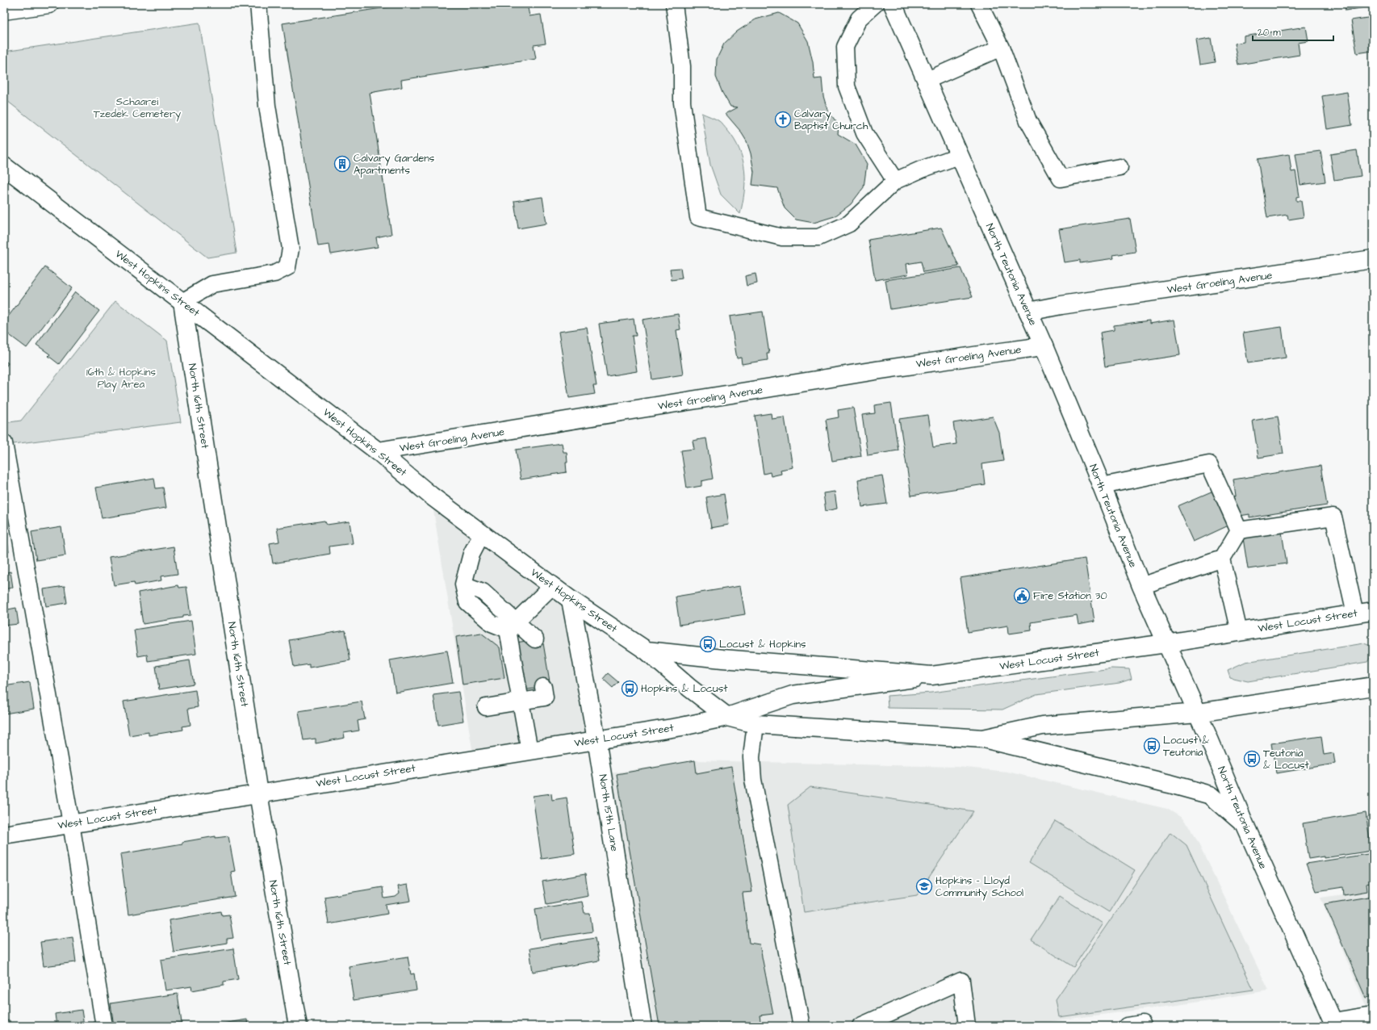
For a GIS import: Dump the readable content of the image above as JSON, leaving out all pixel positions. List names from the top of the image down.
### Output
{
  "streets": {
    "main road": [
      "North Teutonia Avenue",
      "West Groeling Avenue",
      "West Hopkins Street",
      "North 16th Street",
      "West Locust Street",
      "North 15th Lane"
    ]
  },
  "crossings": [
    ["North Teutonia Avenue", "West Groeling Avenue"],
    ["North Teutonia Avenue", "West Locust Street"],
    ["West Groeling Avenue", "West Hopkins Street"],
    ["West Hopkins Street", "North 16th Street"],
    ["West Hopkins Street", "West Locust Street"],
    ["West Hopkins Street", "North 15th Lane"],
    ["North 16th Street", "West Locust Street"],
    ["West Locust Street", "North 15th Lane"]
  ],
  "parks": ["Schaarei Tzedek Cemetery", "16th & Hopkins Play Area"],
  "places": {
    "church": ["Calvary Baptist Church"],
    "building": ["Calvary Gardens Apartments"],
    "public building": ["Fire Station 30"],
    "bus stop": [
      "Locust & Hopkins",
      "Hopkins & Locust",
      "Locust & Teutonia",
      "Teutonia & Locust"
    ],
    "school or university": ["Hopkins - Lloyd Community School"]
  },
  "scale_bar": "20 m"
}
